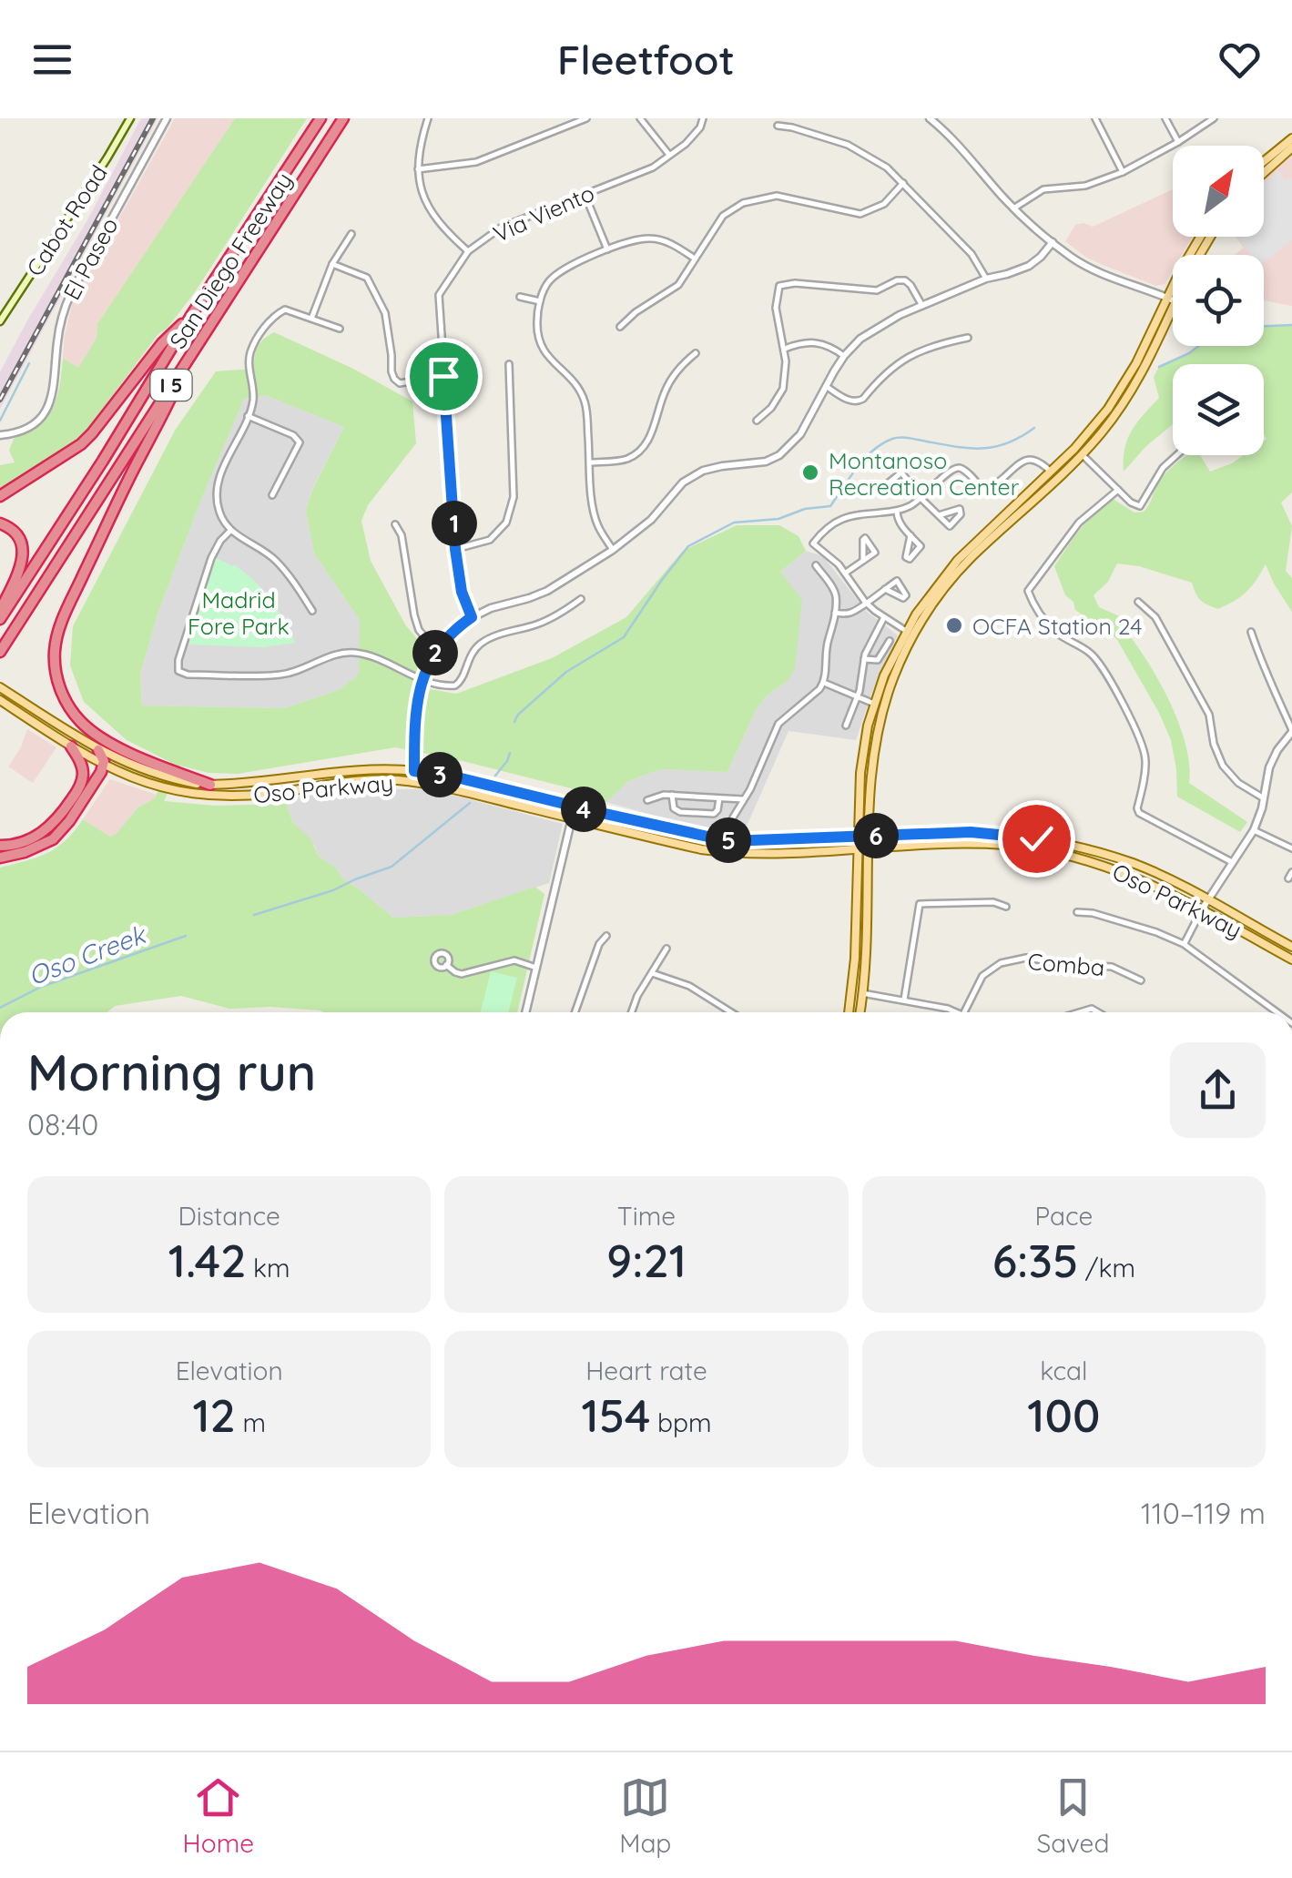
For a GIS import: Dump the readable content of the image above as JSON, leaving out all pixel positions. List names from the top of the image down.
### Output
{
  "streets": {
    "highway": ["San Diego Freeway", "I 5"],
    "main road": ["Cabot Road", "Oso Parkway"],
    "street": ["Via Viento", "El Paseo", "Comba"]
  },
  "water": ["Oso Creek"],
  "parks": ["Madrid Fore Park"],
  "places": ["Montanoso Recreation Center", "OCFA Station 24"],
  "north": "top right",
  "page": {
    "header": "Fleetfoot",
    "pins": [
      "1",
      "2",
      "3",
      "4",
      "6",
      "5"
    ],
    "heading": ["Morning run", "08:40"],
    "stats": [
      ["Distance", "1.42 km"],
      ["Time", "9:21"],
      ["Pace", "6:35 /km"],
      ["Elevation", "12 m"],
      ["Heart rate", "154 bpm"],
      ["kcal", "100"]
    ],
    "chart": ["Elevation", "110–119 m"],
    "tabs": ["Home", "Map", "Saved"]
  }
}
